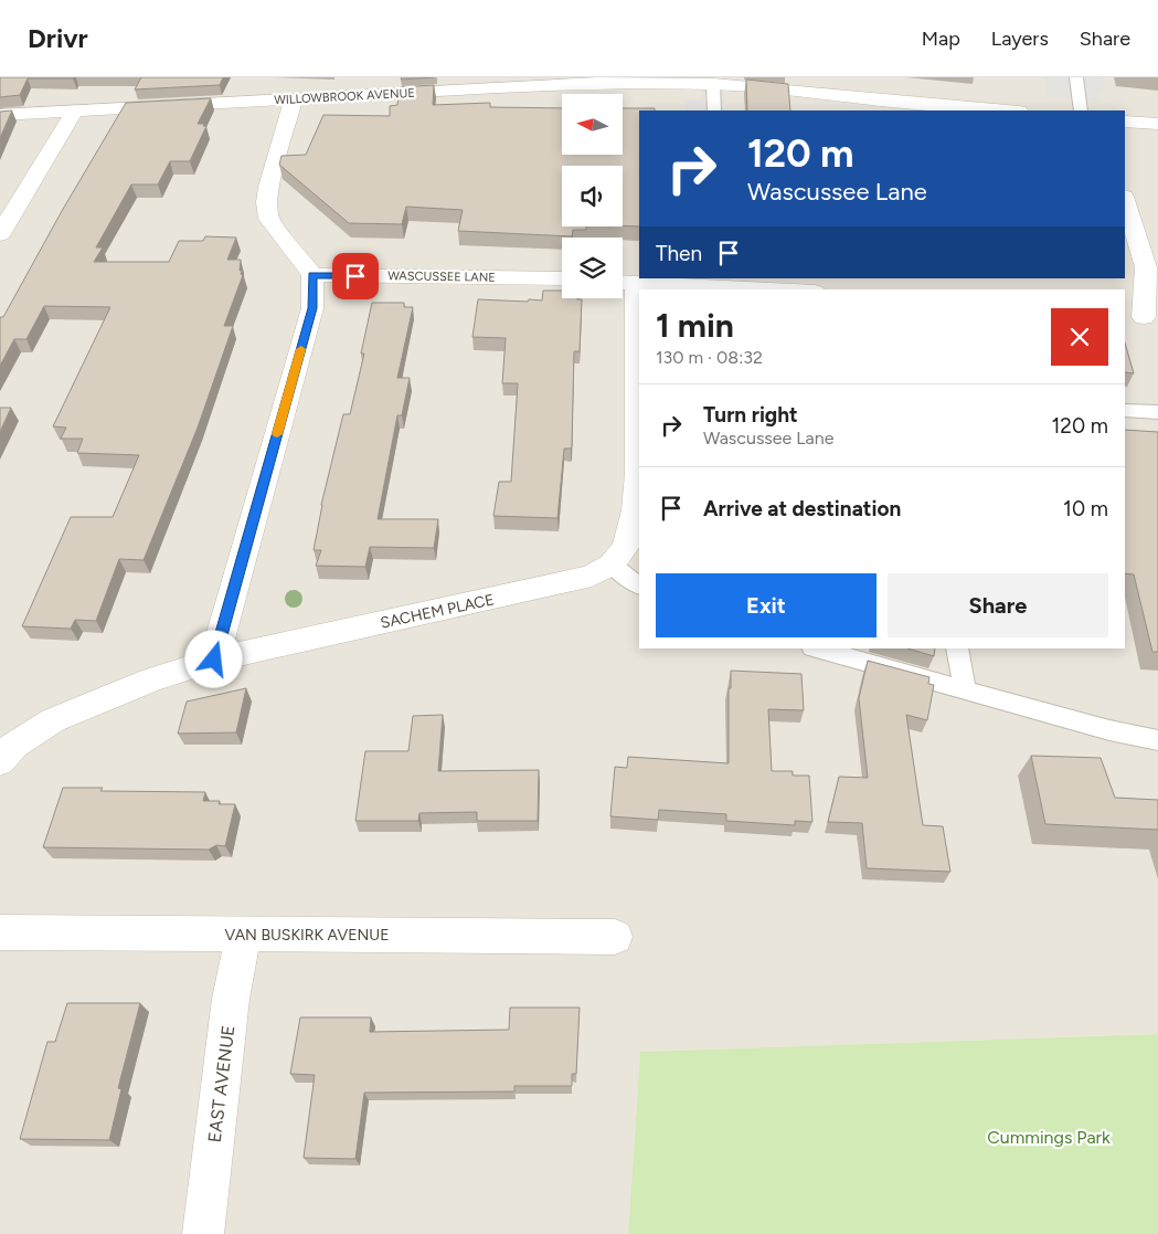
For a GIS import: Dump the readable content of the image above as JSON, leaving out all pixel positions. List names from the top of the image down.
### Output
{
  "streets": {
    "street": [
      "WILLOWBROOK AVENUE",
      "WASCUSSEE LANE",
      "SACHEM PLACE",
      "VAN BUSKIRK AVENUE",
      "EAST AVENUE"
    ]
  },
  "crossings": [
    ["VAN BUSKIRK AVENUE", "EAST AVENUE"]
  ],
  "parks": ["Cummings Park"],
  "north": "left",
  "page": {
    "header": "Drivr",
    "nav": ["Map", "Layers", "Share"],
    "turn": ["120 m", "Wascussee Lane"],
    "then": "Then",
    "heading": ["1 min", "130 m · 08:32"],
    "list": [
      {
        "name": "Turn right",
        "note": "Wascussee Lane",
        "value": "120 m"
      },
      {
        "name": "Arrive at destination",
        "value": "10 m"
      }
    ],
    "buttons": ["Exit", "Share"]
  }
}
